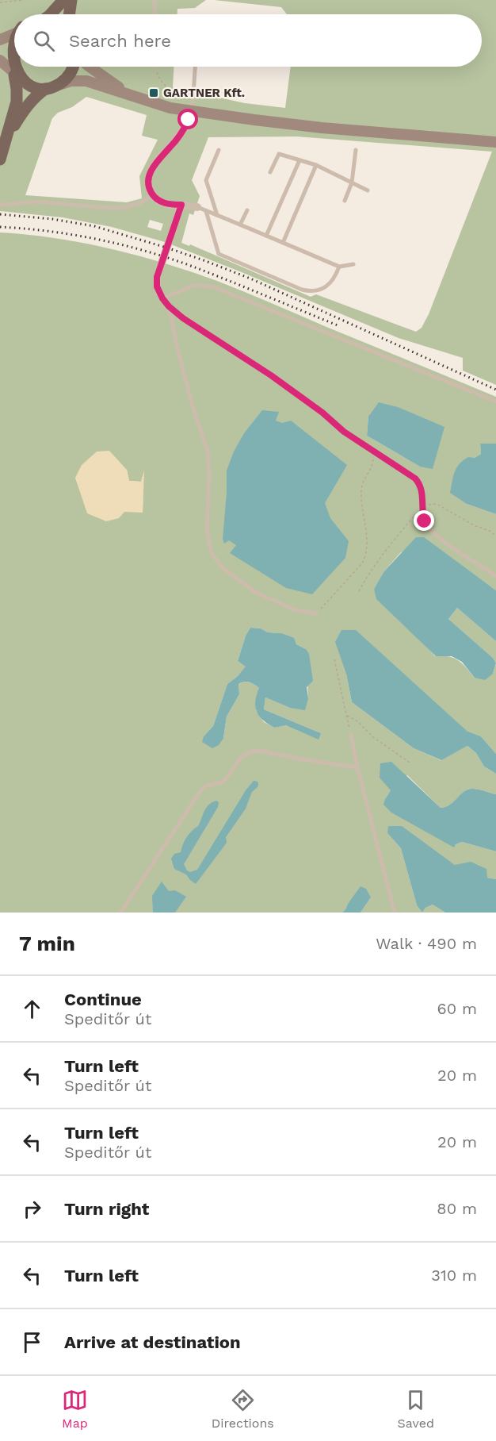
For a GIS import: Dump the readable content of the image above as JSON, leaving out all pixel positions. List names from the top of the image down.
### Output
{
  "places": {
    "transit": ["GARTNER Kft."]
  },
  "page": {
    "search": "Search here",
    "heading": ["7 min", "Walk · 490 m"],
    "list": [
      ["Continue", "Speditőr út", "60 m"],
      ["Turn left", "Speditőr út", "20 m"],
      ["Turn left", "Speditőr út", "20 m"],
      ["Turn right", "80 m"],
      ["Turn left", "310 m"],
      "Arrive at destination"
    ],
    "nav": ["Map", "Directions", "Saved"]
  }
}
